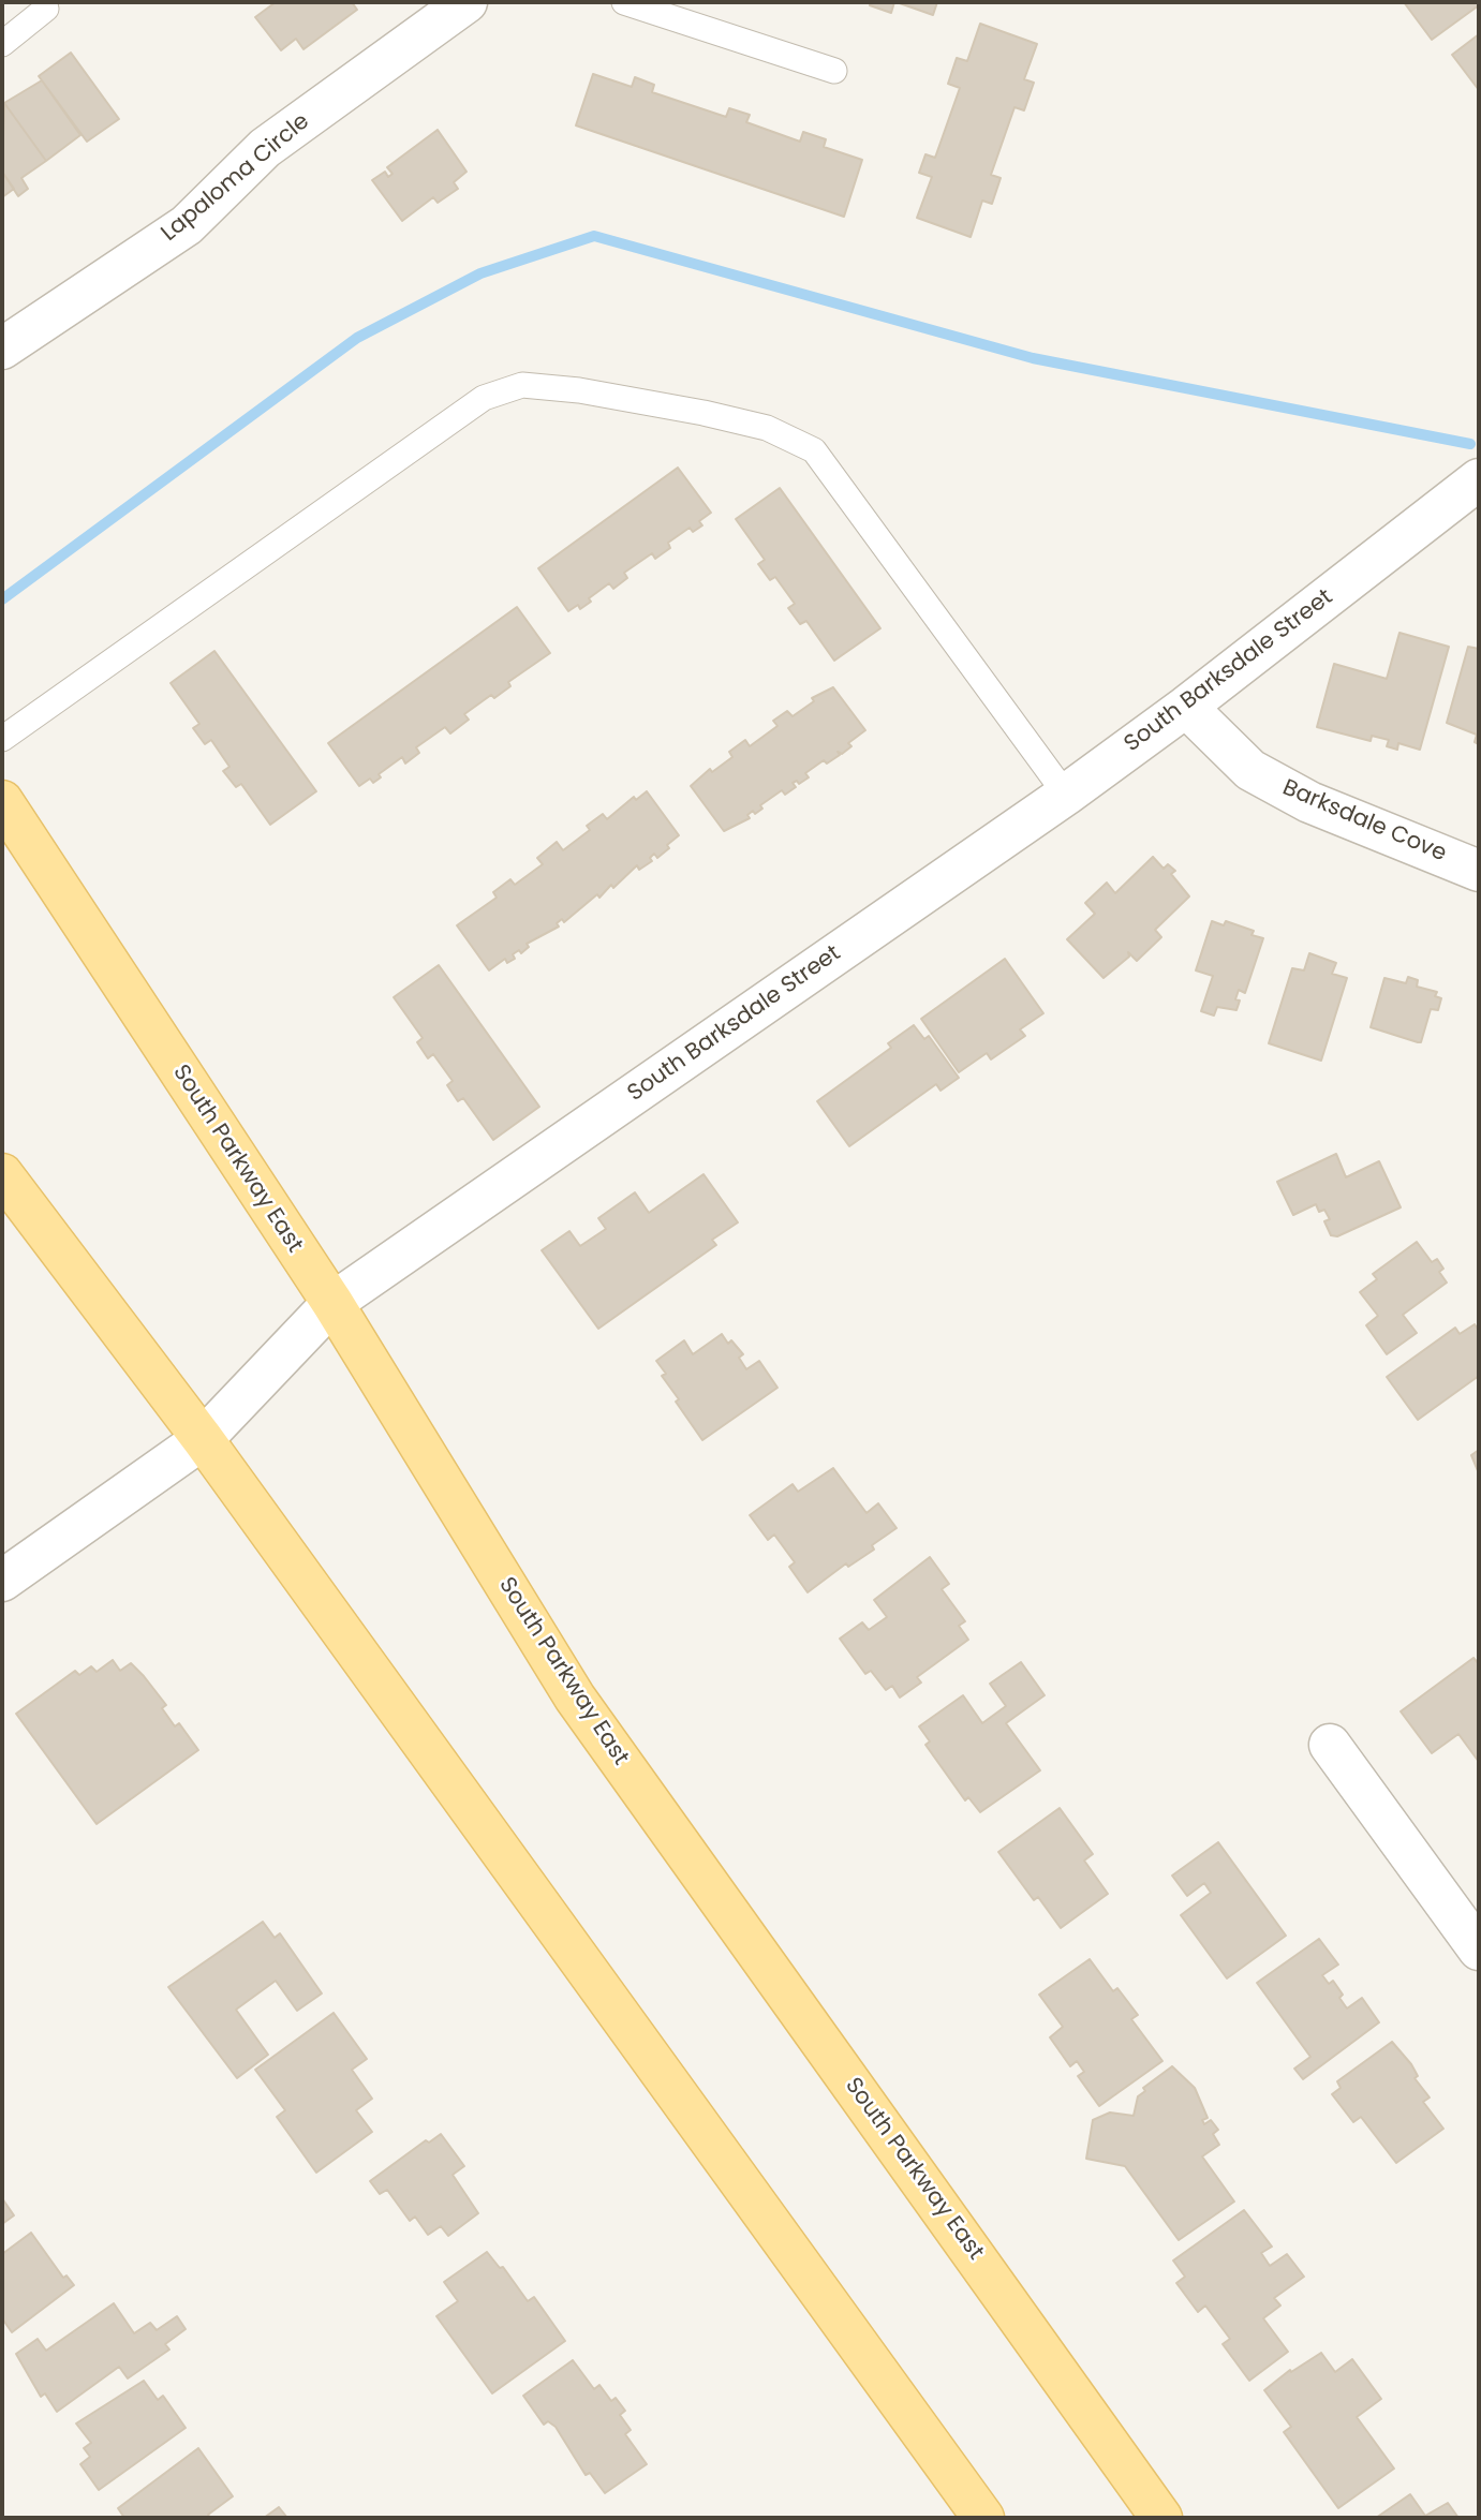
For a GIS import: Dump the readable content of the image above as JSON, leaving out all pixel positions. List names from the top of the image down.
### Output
{
  "streets": {
    "main road": ["South Parkway East"],
    "street": ["Lapaloma Circle", "South Barksdale Street", "Barksdale Cove"]
  },
  "crossings": [
    ["South Barksdale Street", "Barksdale Cove"],
    ["South Barksdale Street", "South Parkway East"]
  ]
}
